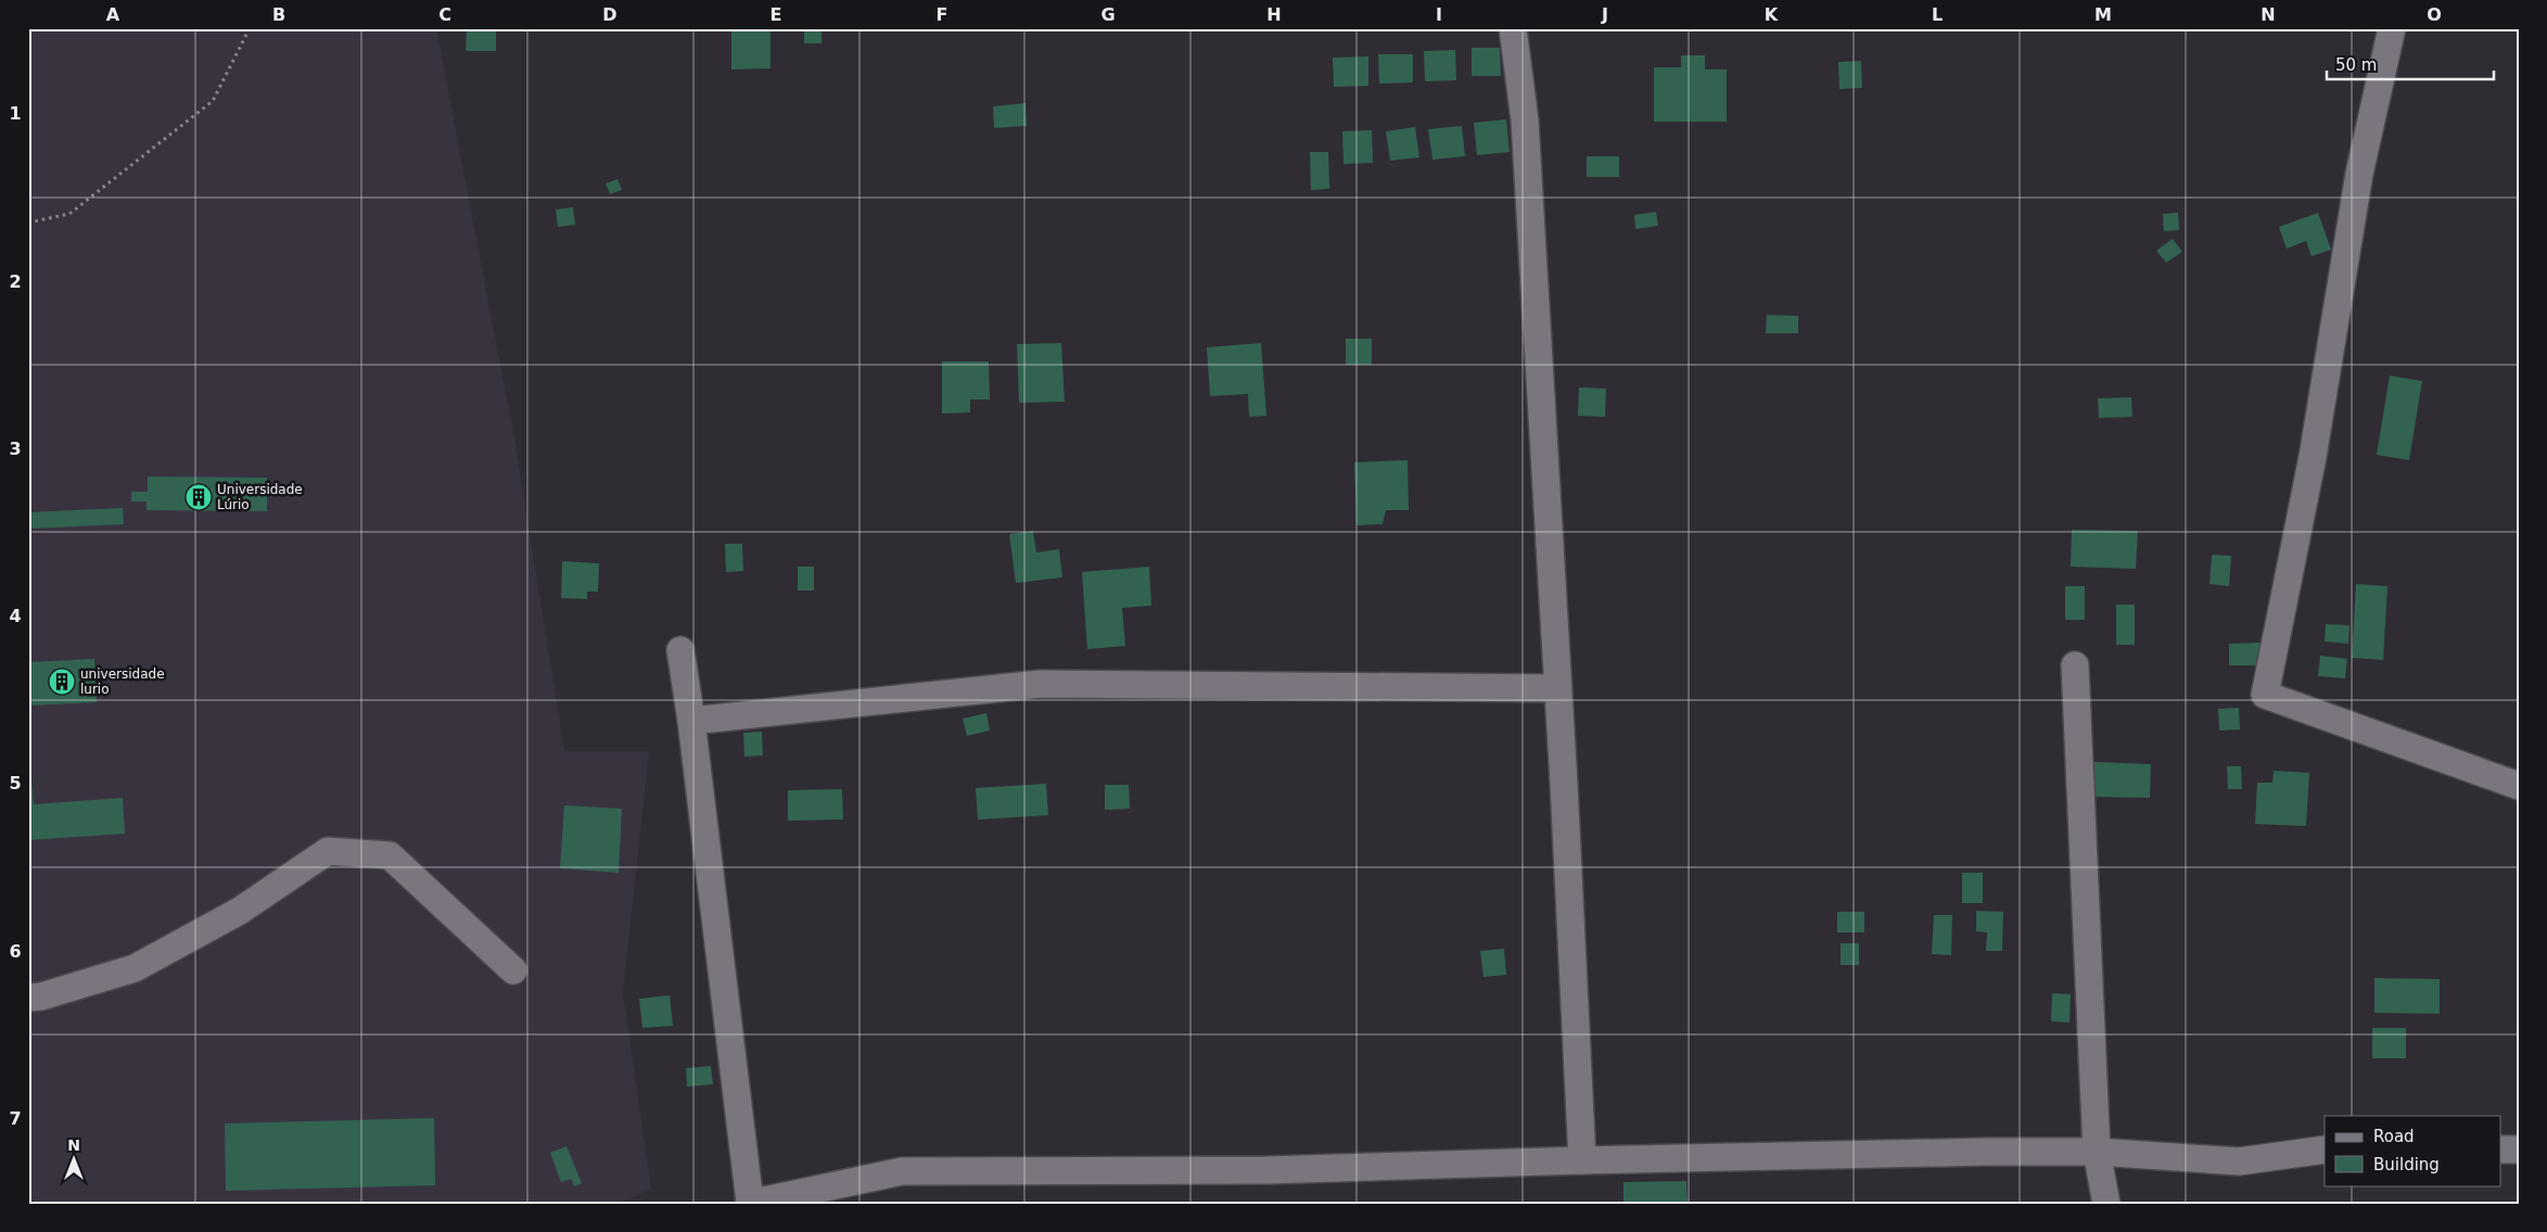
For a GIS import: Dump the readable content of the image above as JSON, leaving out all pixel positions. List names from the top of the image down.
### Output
{
  "places": {
    "building": ["Universidade Lúrio", "universidade lurio"]
  },
  "legend": ["Road", "Building"],
  "scale_bar": "50 m",
  "north": "top",
  "grid": {
    "columns": [
      "A",
      "B",
      "C",
      "D",
      "E",
      "F",
      "G",
      "H",
      "I",
      "J",
      "K",
      "L",
      "M",
      "N",
      "O"
    ],
    "rows": [
      "1",
      "2",
      "3",
      "4",
      "5",
      "6",
      "7"
    ]
  }
}
